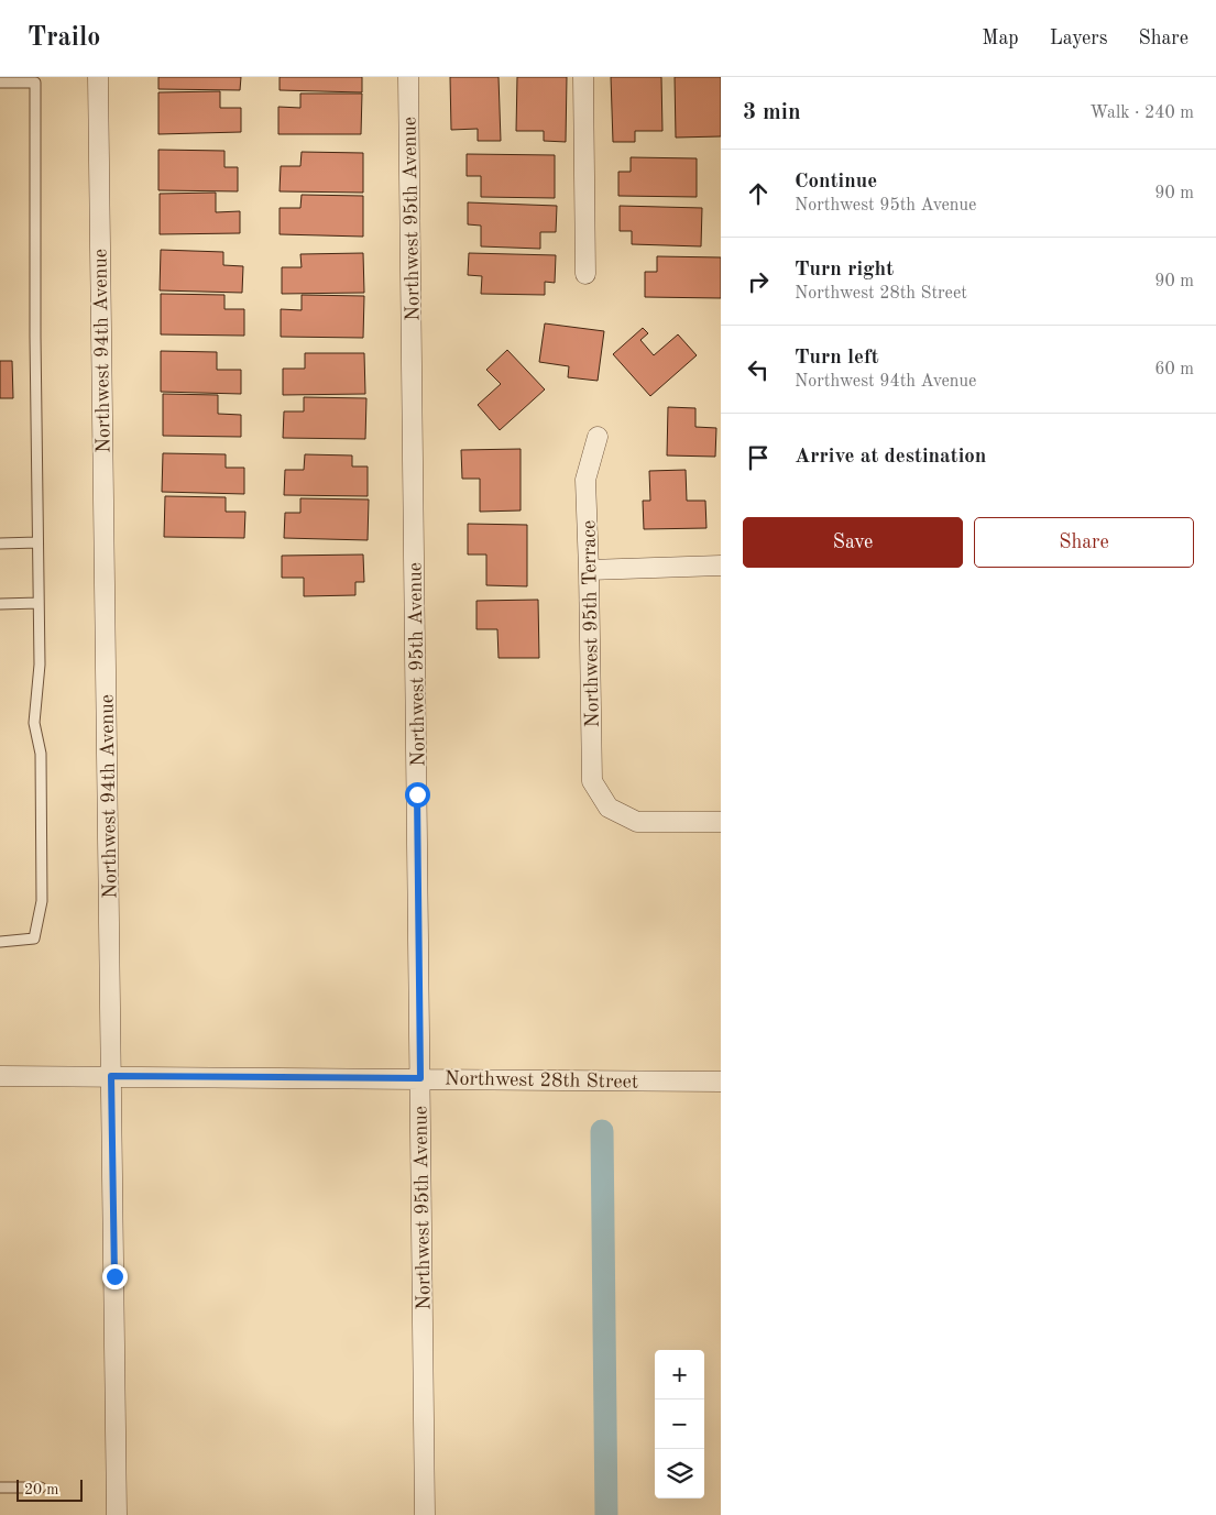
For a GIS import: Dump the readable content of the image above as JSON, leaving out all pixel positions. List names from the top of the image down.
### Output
{
  "streets": {
    "street": [
      "Northwest 95th Avenue",
      "Northwest 94th Avenue",
      "Northwest 95th Terrace",
      "Northwest 28th Street"
    ]
  },
  "crossings": [
    ["Northwest 95th Avenue", "Northwest 28th Street"],
    ["Northwest 94th Avenue", "Northwest 28th Street"]
  ],
  "scale_bar": "20 m",
  "page": {
    "header": "Trailo",
    "nav": ["Map", "Layers", "Share"],
    "heading": ["3 min", "Walk · 240 m"],
    "list": [
      ["Continue", "Northwest 95th Avenue", "90 m"],
      ["Turn right", "Northwest 28th Street", "90 m"],
      ["Turn left", "Northwest 94th Avenue", "60 m"],
      "Arrive at destination"
    ],
    "buttons": ["Save", "Share"],
    "map_buttons": ["+", "−"],
    "scale": "20 m"
  }
}
